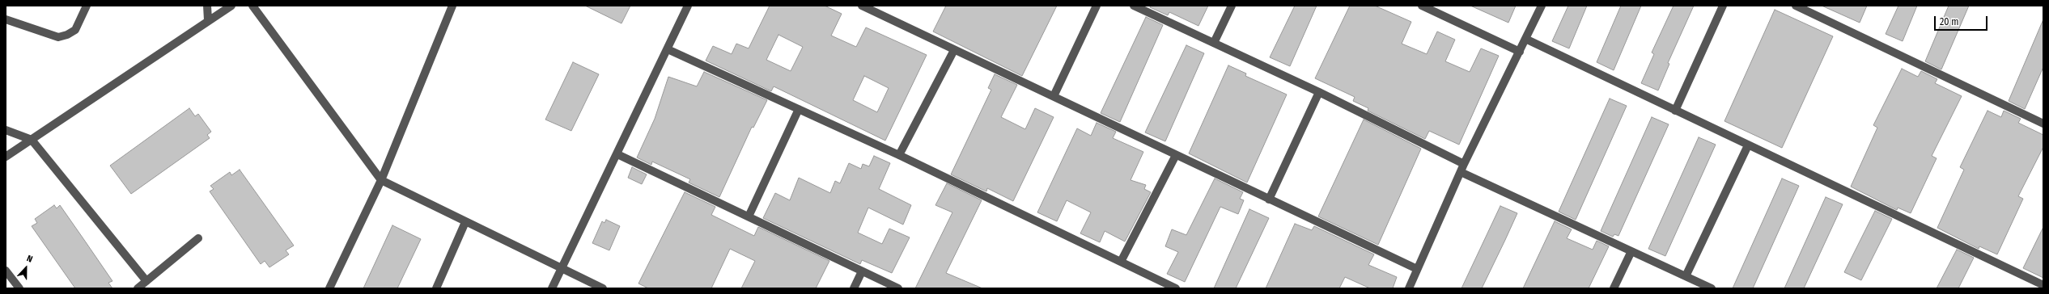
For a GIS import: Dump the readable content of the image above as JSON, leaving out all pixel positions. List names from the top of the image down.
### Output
{
  "scale_bar": "20 m",
  "north": "top"
}
